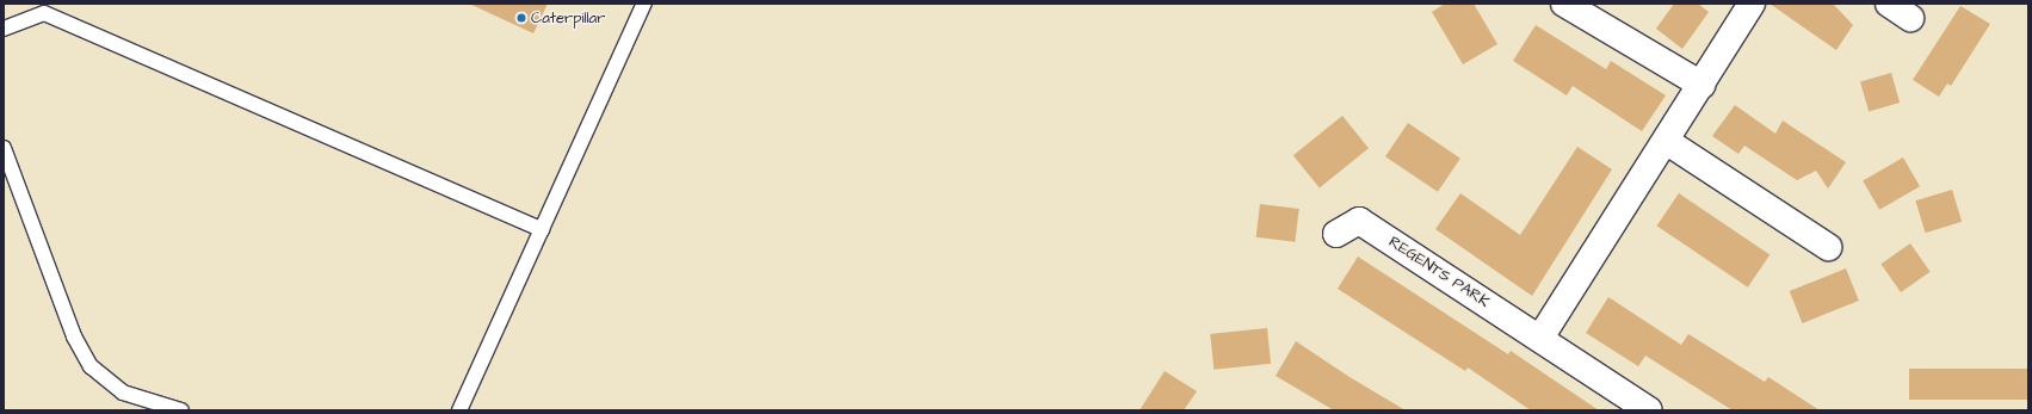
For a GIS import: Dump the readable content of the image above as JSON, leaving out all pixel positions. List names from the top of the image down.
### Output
{
  "streets": {
    "street": ["REGENTS PARK"]
  },
  "places": ["Caterpillar"]
}
